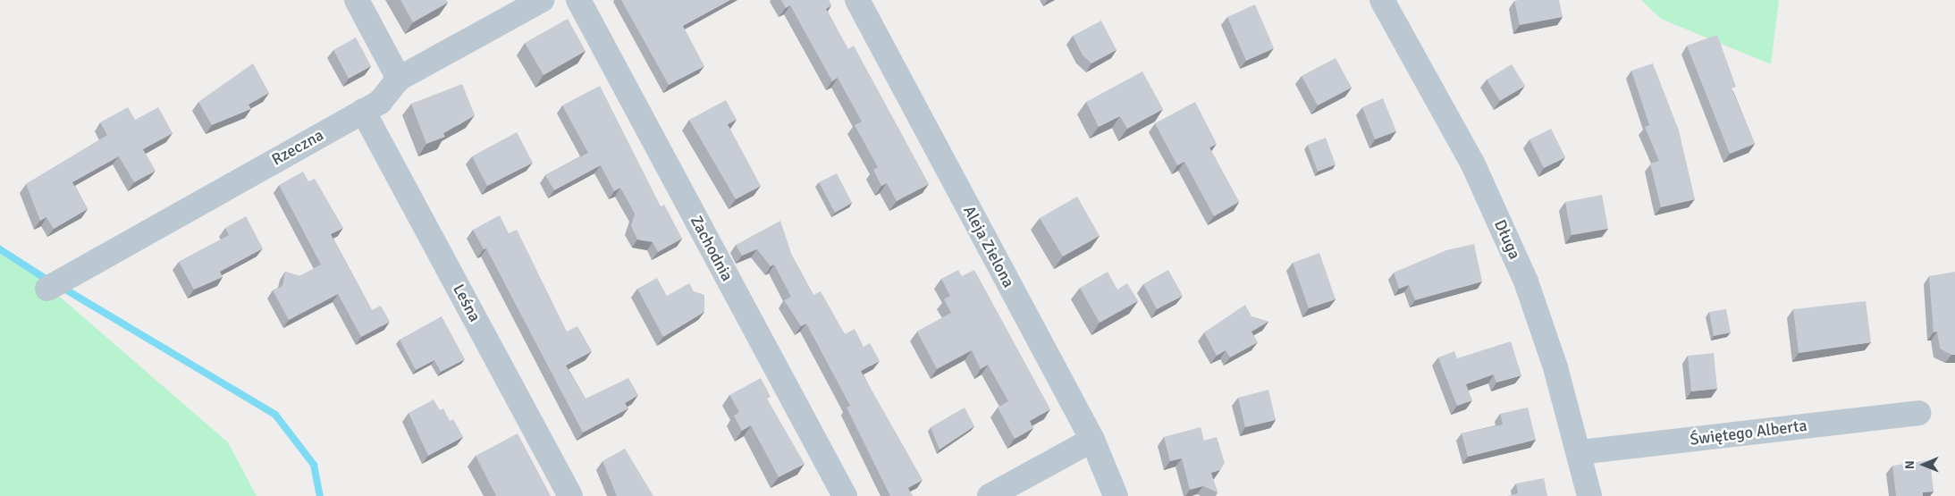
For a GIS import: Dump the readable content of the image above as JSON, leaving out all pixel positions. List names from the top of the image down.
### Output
{
  "streets": {
    "street": [
      "Rzeczna",
      "Długa",
      "Aleja Zielona",
      "Zachodnia",
      "Leśna",
      "Świętego Alberta"
    ]
  },
  "crossings": [
    ["Rzeczna", "Leśna"],
    ["Długa", "Świętego Alberta"]
  ],
  "north": "left"
}
